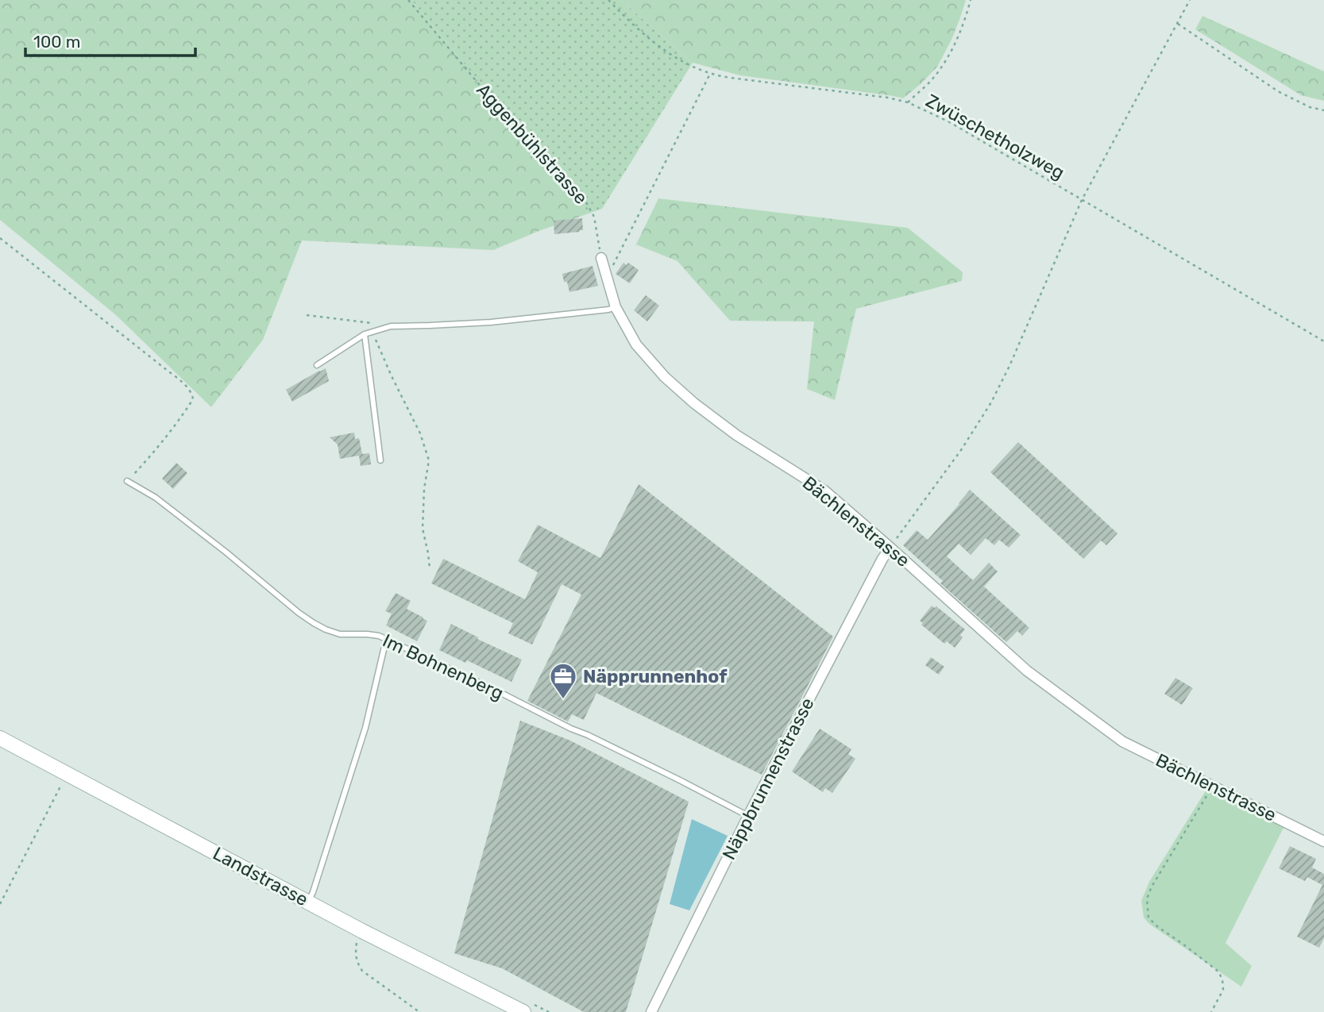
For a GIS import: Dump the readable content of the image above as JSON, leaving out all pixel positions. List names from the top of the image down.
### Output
{
  "streets": {
    "main road": ["Landstrasse"],
    "street": ["Bächlenstrasse", "Näppbrunnenstrasse"],
    "lane": ["Im Bohnenberg"],
    "path": ["Zwüschetholzweg", "Aggenbühlstrasse"]
  },
  "crossings": [
    ["Bächlenstrasse", "Näppbrunnenstrasse"],
    ["Im Bohnenberg", "Näppbrunnenstrasse"]
  ],
  "places": {
    "office": ["Näpprunnenhof"]
  },
  "scale_bar": "100 m"
}
